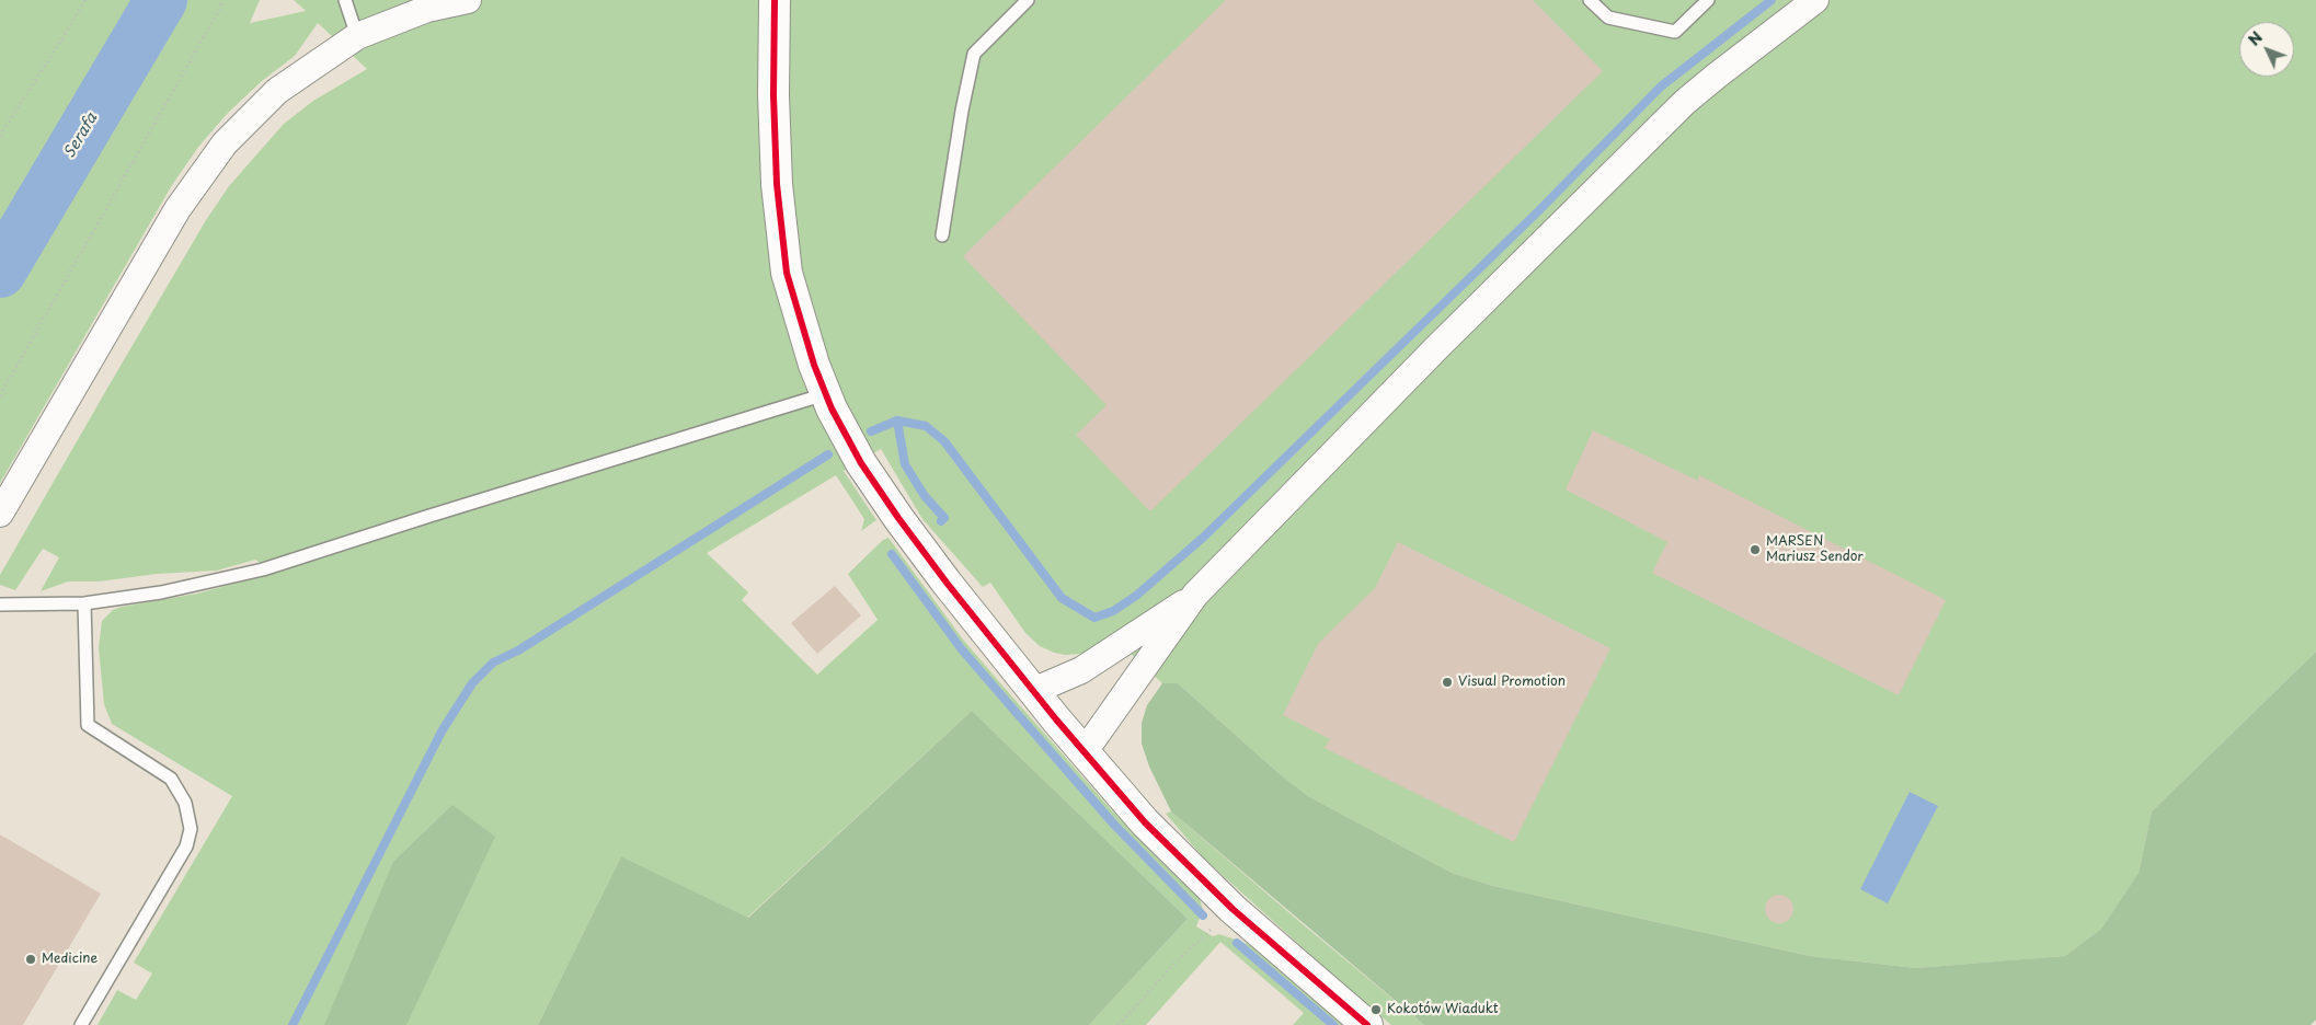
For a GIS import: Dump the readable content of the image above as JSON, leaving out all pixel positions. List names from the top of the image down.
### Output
{
  "water": ["Serafa"],
  "places": [
    "MARSEN Mariusz Sendor",
    "Visual Promotion",
    "Medicine",
    "Kokotów Wiadukt"
  ],
  "north": "top left"
}
